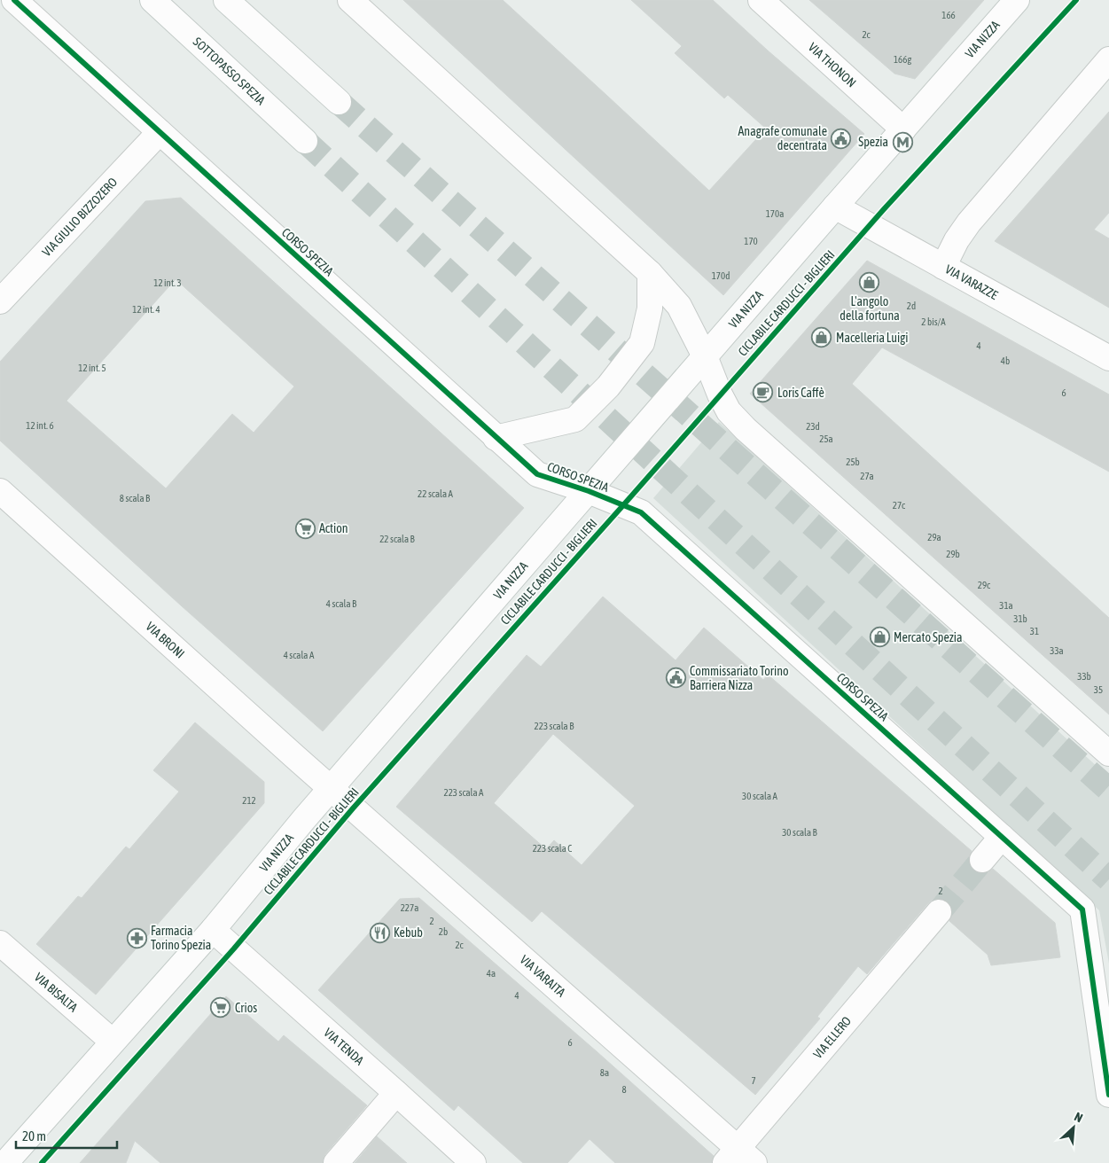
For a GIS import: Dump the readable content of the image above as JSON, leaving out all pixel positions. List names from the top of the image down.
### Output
{
  "streets": {
    "street": [
      "VIA NIZZA",
      "VIA THONON",
      "SOTTOPASSO SPEZIA",
      "VIA GIULIO BIZZOZERO",
      "CORSO SPEZIA",
      "VIA VARAZZE",
      "VIA BRONI",
      "VIA VARAITA",
      "VIA BISALTA",
      "VIA ELLERO",
      "VIA TENDA"
    ],
    "cycle path": ["CICLABILE CARDUCCI - BIGLIERI"]
  },
  "crossings": [
    ["VIA NIZZA", "VIA THONON"],
    ["VIA NIZZA", "CORSO SPEZIA"],
    ["VIA NIZZA", "VIA VARAZZE"],
    ["VIA NIZZA", "VIA BRONI"],
    ["VIA NIZZA", "VIA VARAITA"],
    ["VIA NIZZA", "VIA BISALTA"],
    ["VIA NIZZA", "VIA TENDA"],
    ["VIA GIULIO BIZZOZERO", "CORSO SPEZIA"],
    ["VIA BRONI", "VIA VARAITA"],
    ["VIA VARAITA", "VIA ELLERO"]
  ],
  "places": {
    "public building": ["Anagrafe comunale decentrata", "Commissariato Torino Barriera Nizza"],
    "metro station": ["Spezia"],
    "shop": ["L'angolo della fortuna", "Macelleria Luigi", "Mercato Spezia"],
    "cafe": ["Loris Caffè"],
    "supermarket": ["Action", "Crios"],
    "restaurant": ["Kebub"],
    "pharmacy": ["Farmacia Torino Spezia"]
  },
  "house_numbers": [
    "166",
    "2c",
    "166g",
    "170a",
    "170",
    "170d",
    "12 int. 3",
    "2d",
    "12 int. 4",
    "2 bis/A",
    "4",
    "4b",
    "12 int. 5",
    "6",
    "12 int. 6",
    "23d",
    "25a",
    "25b",
    "27a",
    "22 scala A",
    "8 scala B",
    "27c",
    "29a",
    "22 scala B",
    "29b",
    "29c",
    "4 scala B",
    "31a",
    "31b",
    "31",
    "33a",
    "4 scala A",
    "33b",
    "35",
    "223 scala B",
    "223 scala A",
    "30 scala A",
    "212",
    "30 scala B",
    "223 scala C",
    "2",
    "227a",
    "2",
    "2b",
    "2c",
    "4a",
    "4",
    "6",
    "8a",
    "7",
    "8"
  ],
  "scale_bar": "20 m",
  "north": "top right"
}
